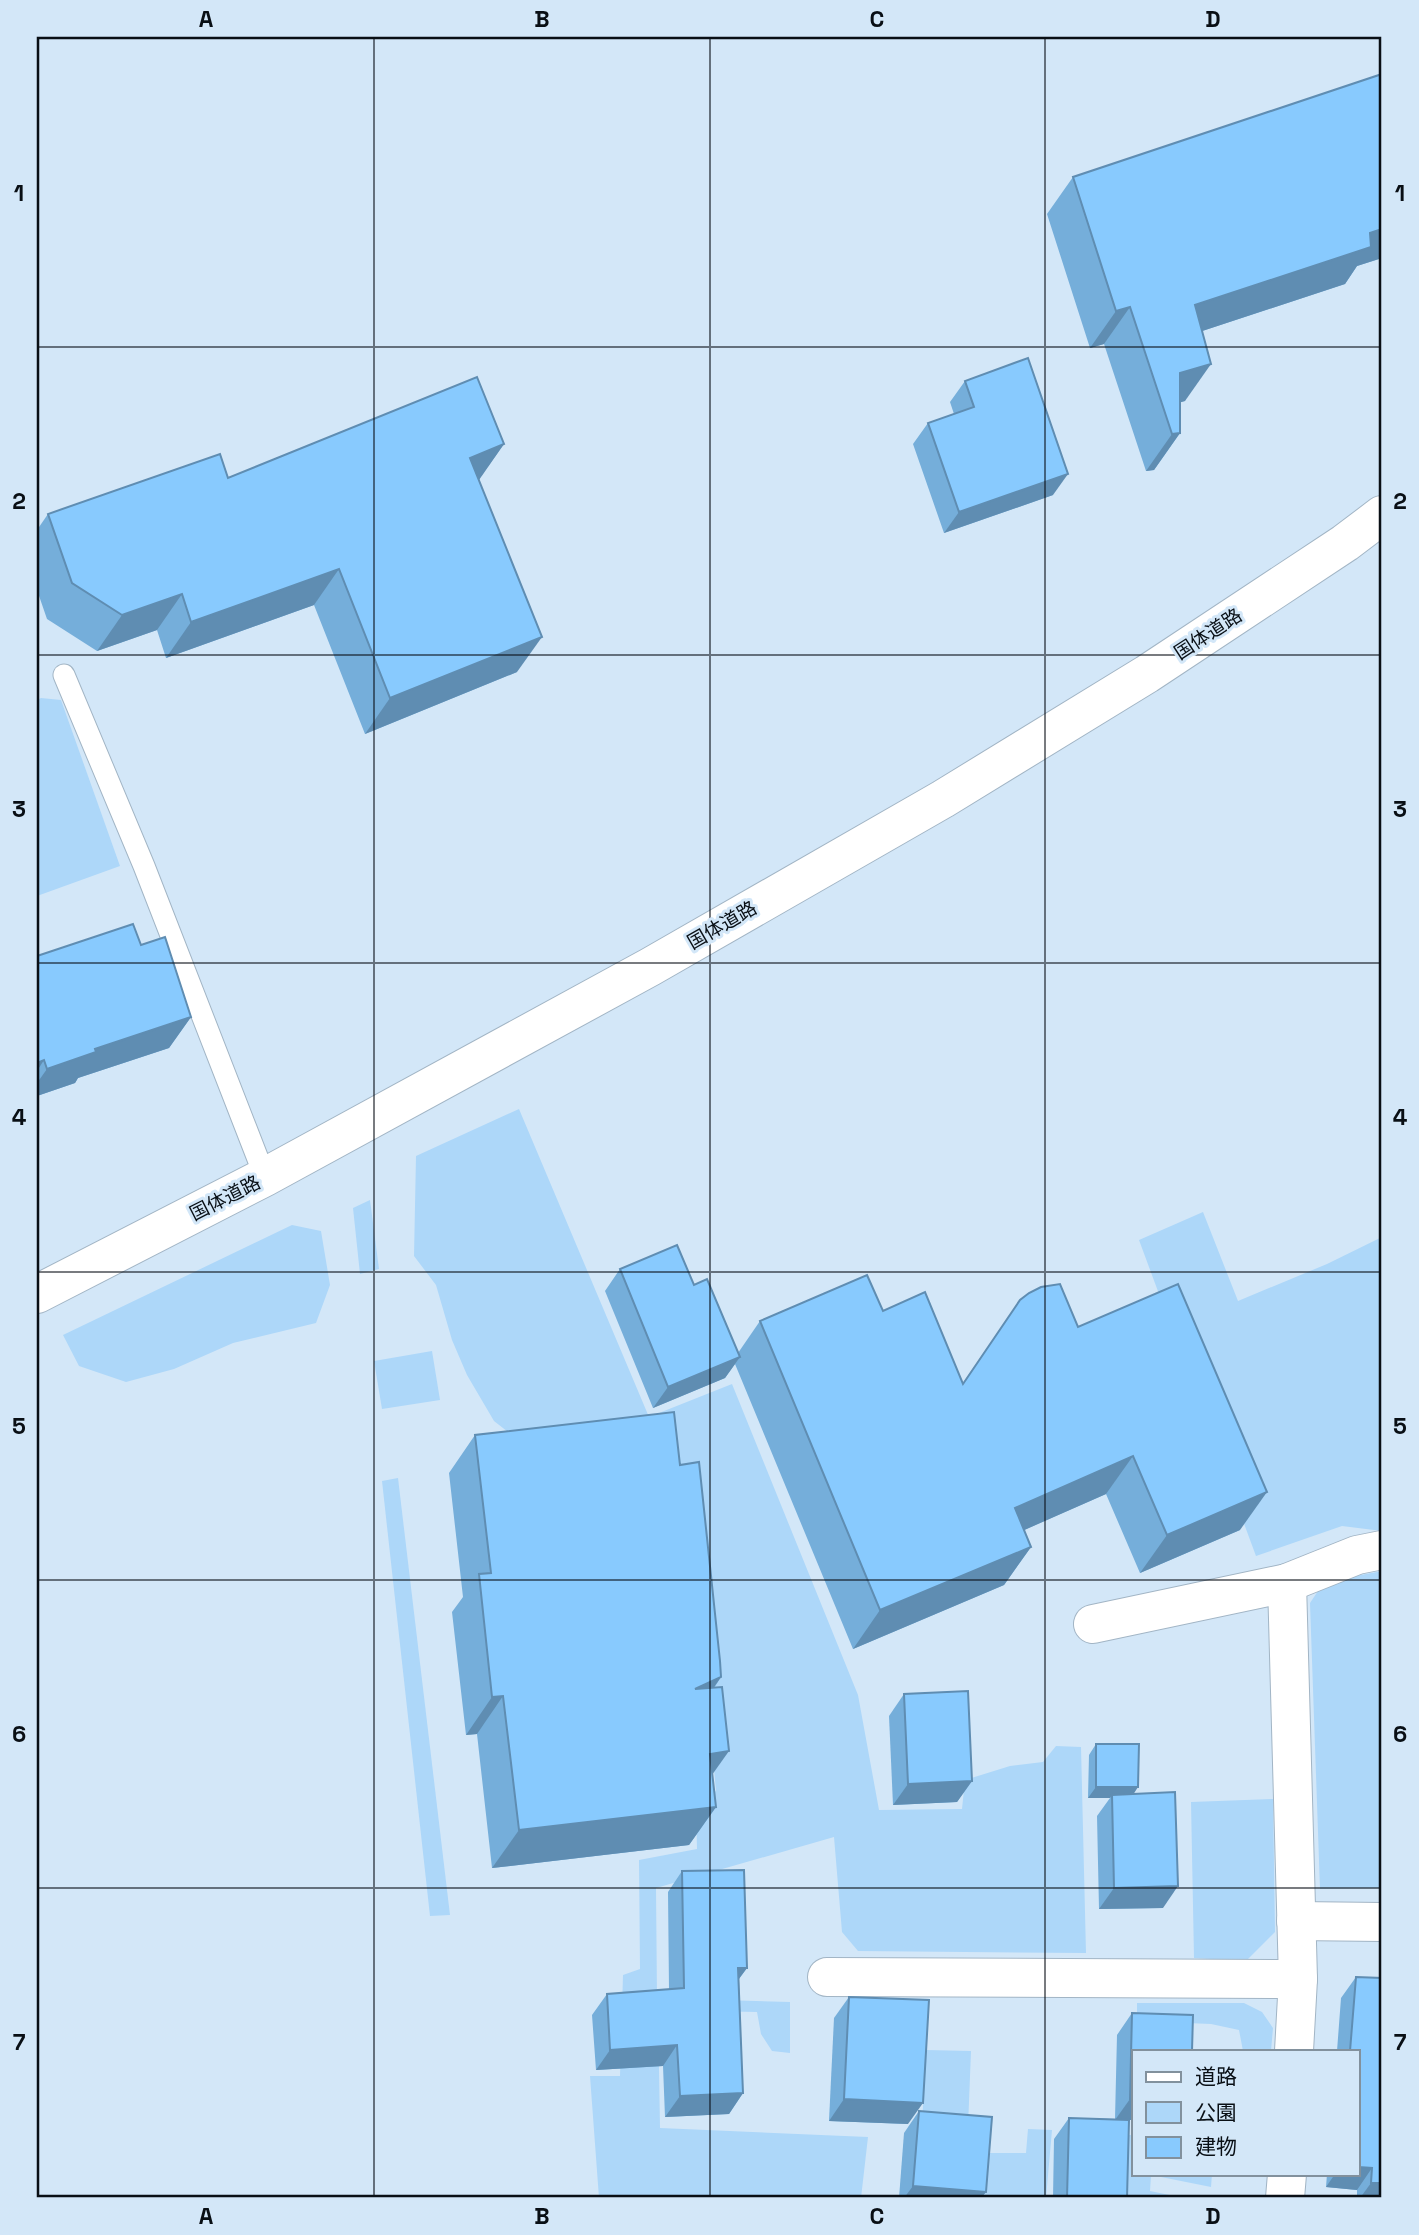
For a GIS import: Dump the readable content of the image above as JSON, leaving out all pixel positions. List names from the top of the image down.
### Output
{
  "streets": {
    "street": ["国体道路"]
  },
  "legend": ["道路", "公園", "建物"],
  "grid": {
    "columns": [
      "A",
      "B",
      "C",
      "D"
    ],
    "rows": [
      "1",
      "2",
      "3",
      "4",
      "5",
      "6",
      "7"
    ]
  }
}
